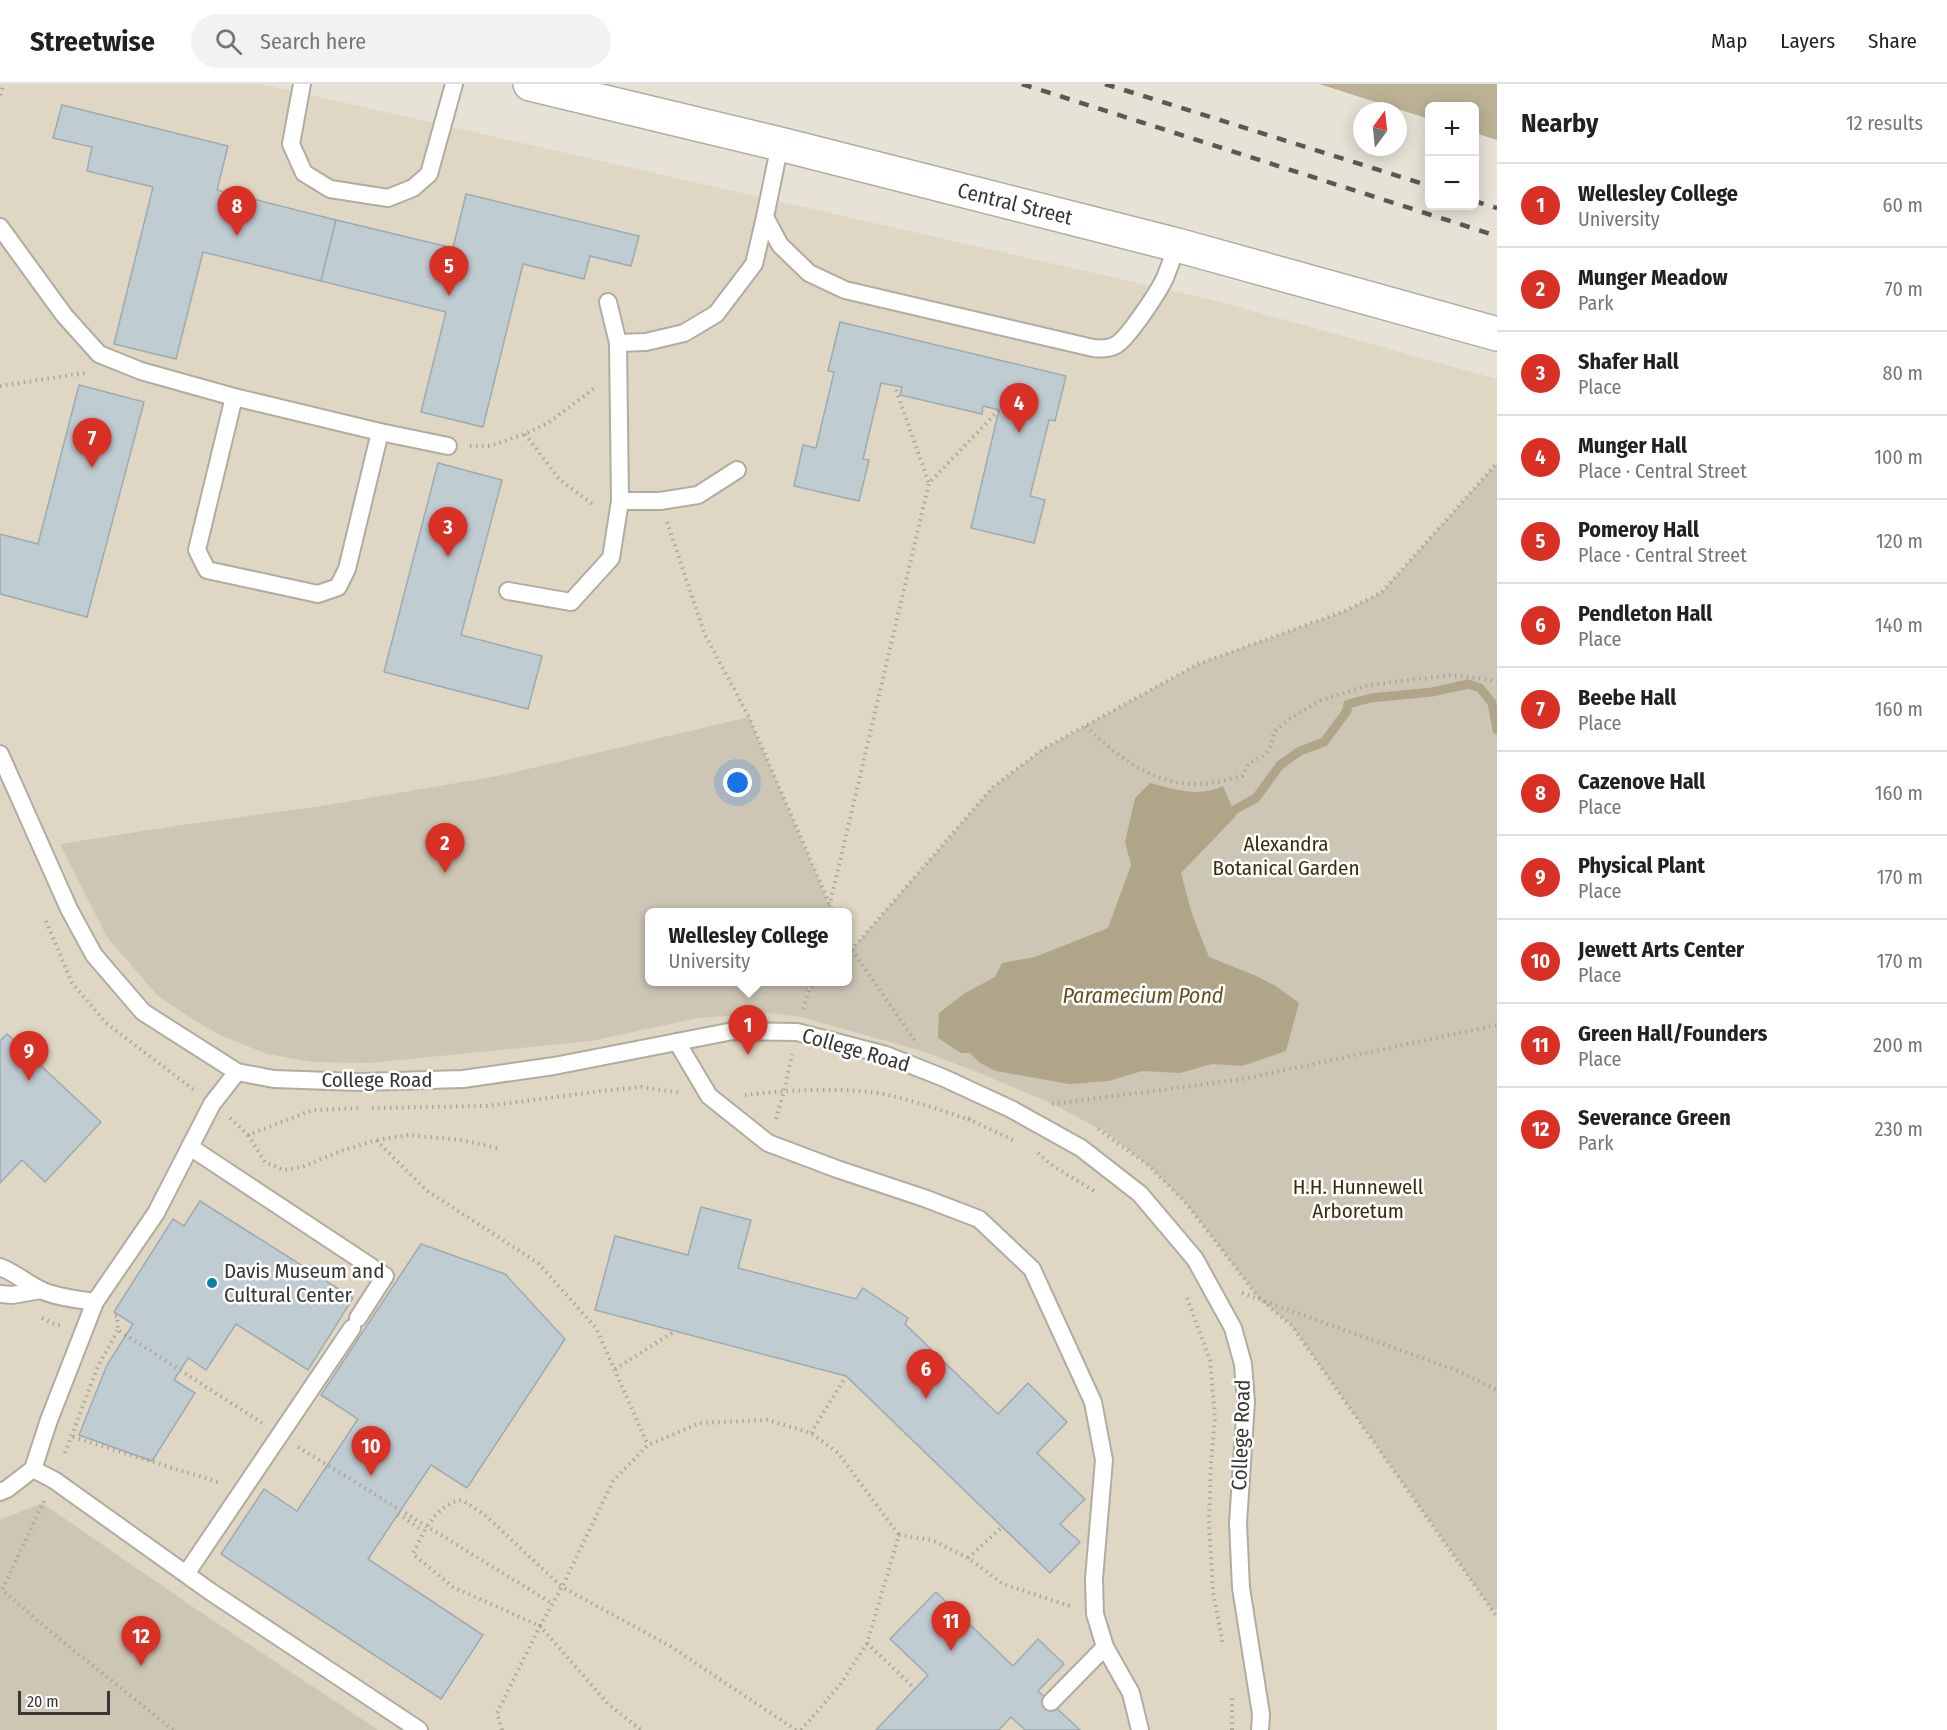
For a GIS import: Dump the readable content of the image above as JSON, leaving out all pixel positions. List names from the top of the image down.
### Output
{
  "streets": {
    "main road": ["Central Street"],
    "lane": ["College Road"]
  },
  "water": ["Paramecium Pond"],
  "parks": ["Alexandra Botanical Garden", "H.H. Hunnewell Arboretum"],
  "places": ["Davis Museum and Cultural Center"],
  "scale_bar": "20 m",
  "north": "top",
  "page": {
    "header": "Streetwise",
    "search": "Search here",
    "nav": ["Map", "Layers", "Share"],
    "heading": ["Nearby", "12 results"],
    "map_buttons": ["+", "−"],
    "list": [
      {
        "mark": "1",
        "name": "Wellesley College",
        "note": "University",
        "value": "60 m"
      },
      {
        "mark": "2",
        "name": "Munger Meadow",
        "note": "Park",
        "value": "70 m"
      },
      {
        "mark": "3",
        "name": "Shafer Hall",
        "note": "Place",
        "value": "80 m"
      },
      {
        "mark": "4",
        "name": "Munger Hall",
        "note": "Place · Central Street",
        "value": "100 m"
      },
      {
        "mark": "5",
        "name": "Pomeroy Hall",
        "note": "Place · Central Street",
        "value": "120 m"
      },
      {
        "mark": "6",
        "name": "Pendleton Hall",
        "note": "Place",
        "value": "140 m"
      },
      {
        "mark": "7",
        "name": "Beebe Hall",
        "note": "Place",
        "value": "160 m"
      },
      {
        "mark": "8",
        "name": "Cazenove Hall",
        "note": "Place",
        "value": "160 m"
      },
      {
        "mark": "9",
        "name": "Physical Plant",
        "note": "Place",
        "value": "170 m"
      },
      {
        "mark": "10",
        "name": "Jewett Arts Center",
        "note": "Place",
        "value": "170 m"
      },
      {
        "mark": "11",
        "name": "Green Hall/Founders",
        "note": "Place",
        "value": "200 m"
      },
      {
        "mark": "12",
        "name": "Severance Green",
        "note": "Park",
        "value": "230 m"
      }
    ],
    "pins": [
      "8",
      "5",
      "4",
      "7",
      "3",
      "2",
      "1",
      "9",
      "6",
      "10",
      "11",
      "12"
    ],
    "popup": ["Wellesley College", "University"],
    "scale": "20 m"
  }
}
